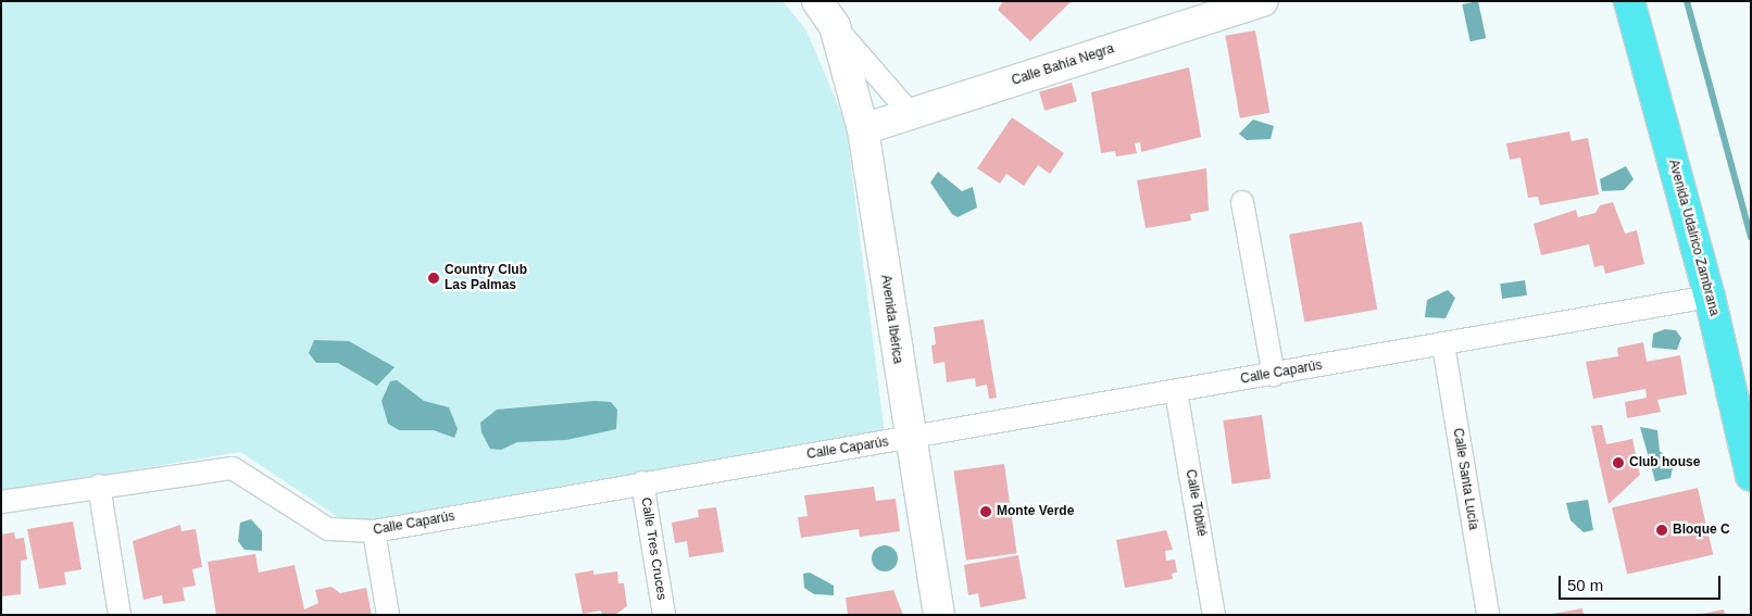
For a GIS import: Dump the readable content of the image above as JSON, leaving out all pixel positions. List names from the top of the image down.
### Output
{
  "streets": {
    "highway": ["Avenida Udalrico Zambrana"],
    "street": [
      "Calle Bahía Negra",
      "Avenida Ibérica",
      "Calle Caparús",
      "Calle Santa Lucía",
      "Calle Tobité",
      "Calle Tres Cruces"
    ]
  },
  "crossings": [
    ["Calle Bahía Negra", "Avenida Ibérica"],
    ["Avenida Udalrico Zambrana", "Calle Caparús"],
    ["Avenida Ibérica", "Calle Caparús"],
    ["Calle Caparús", "Calle Santa Lucía"],
    ["Calle Caparús", "Calle Tobité"],
    ["Calle Caparús", "Calle Tres Cruces"]
  ],
  "places": [
    "Country Club Las Palmas",
    "Club house",
    "Monte Verde",
    "Bloque C"
  ],
  "scale_bar": "50 m"
}
